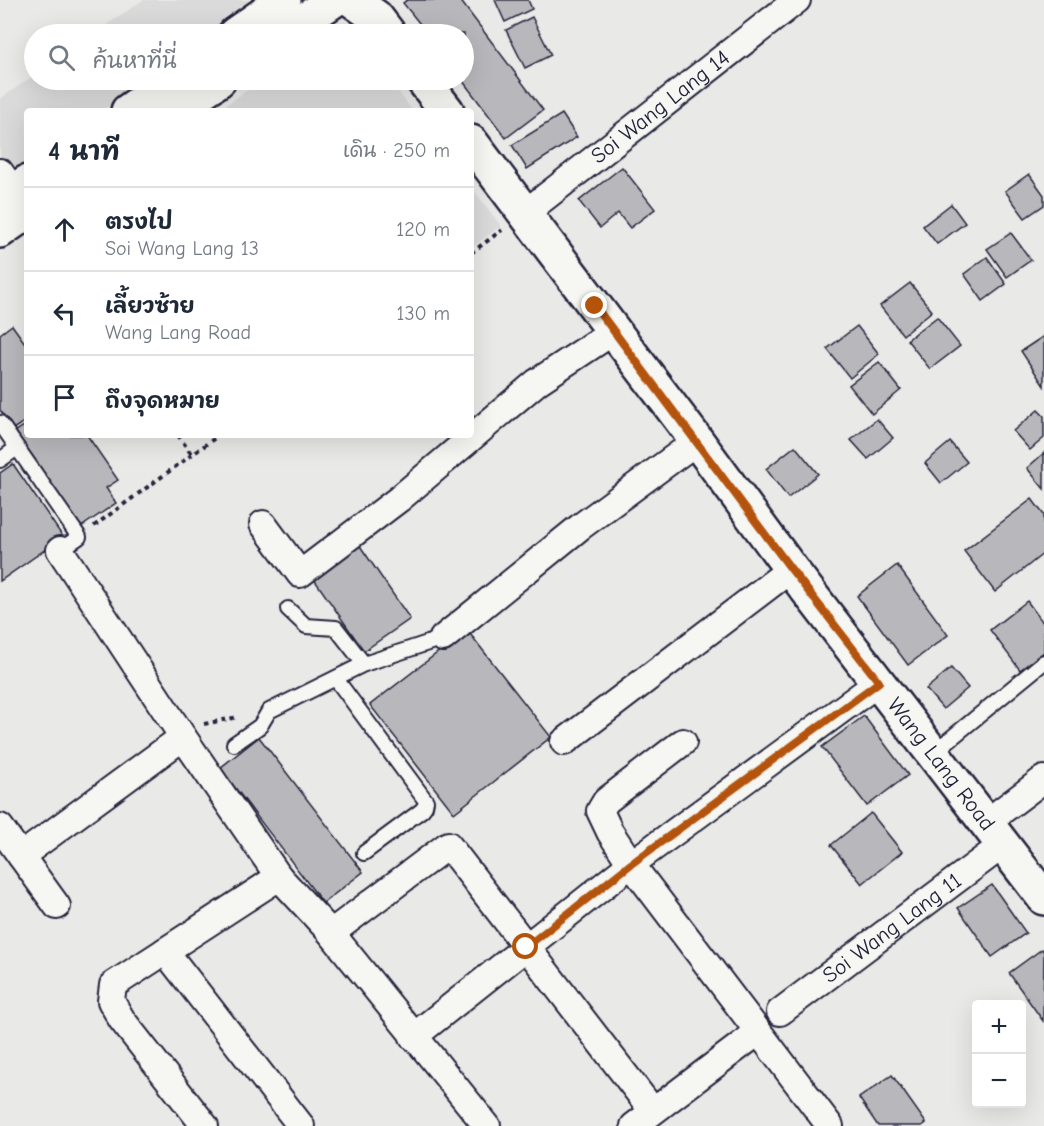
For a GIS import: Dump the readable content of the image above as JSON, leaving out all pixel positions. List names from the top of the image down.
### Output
{
  "streets": {
    "main road": ["Wang Lang Road"],
    "street": ["Soi Wang Lang 14", "Soi Wang Lang 11"]
  },
  "crossings": [
    ["Soi Wang Lang 14", "Wang Lang Road"],
    ["Wang Lang Road", "Soi Wang Lang 11"]
  ],
  "page": {
    "search": "ค้นหาที่นี่",
    "heading": ["4 นาที", "เดิน · 250 m"],
    "list": [
      ["ตรงไป", "Soi Wang Lang 13", "120 m"],
      ["เลี้ยวซ้าย", "Wang Lang Road", "130 m"],
      "ถึงจุดหมาย"
    ],
    "map_buttons": ["+", "−"]
  }
}
